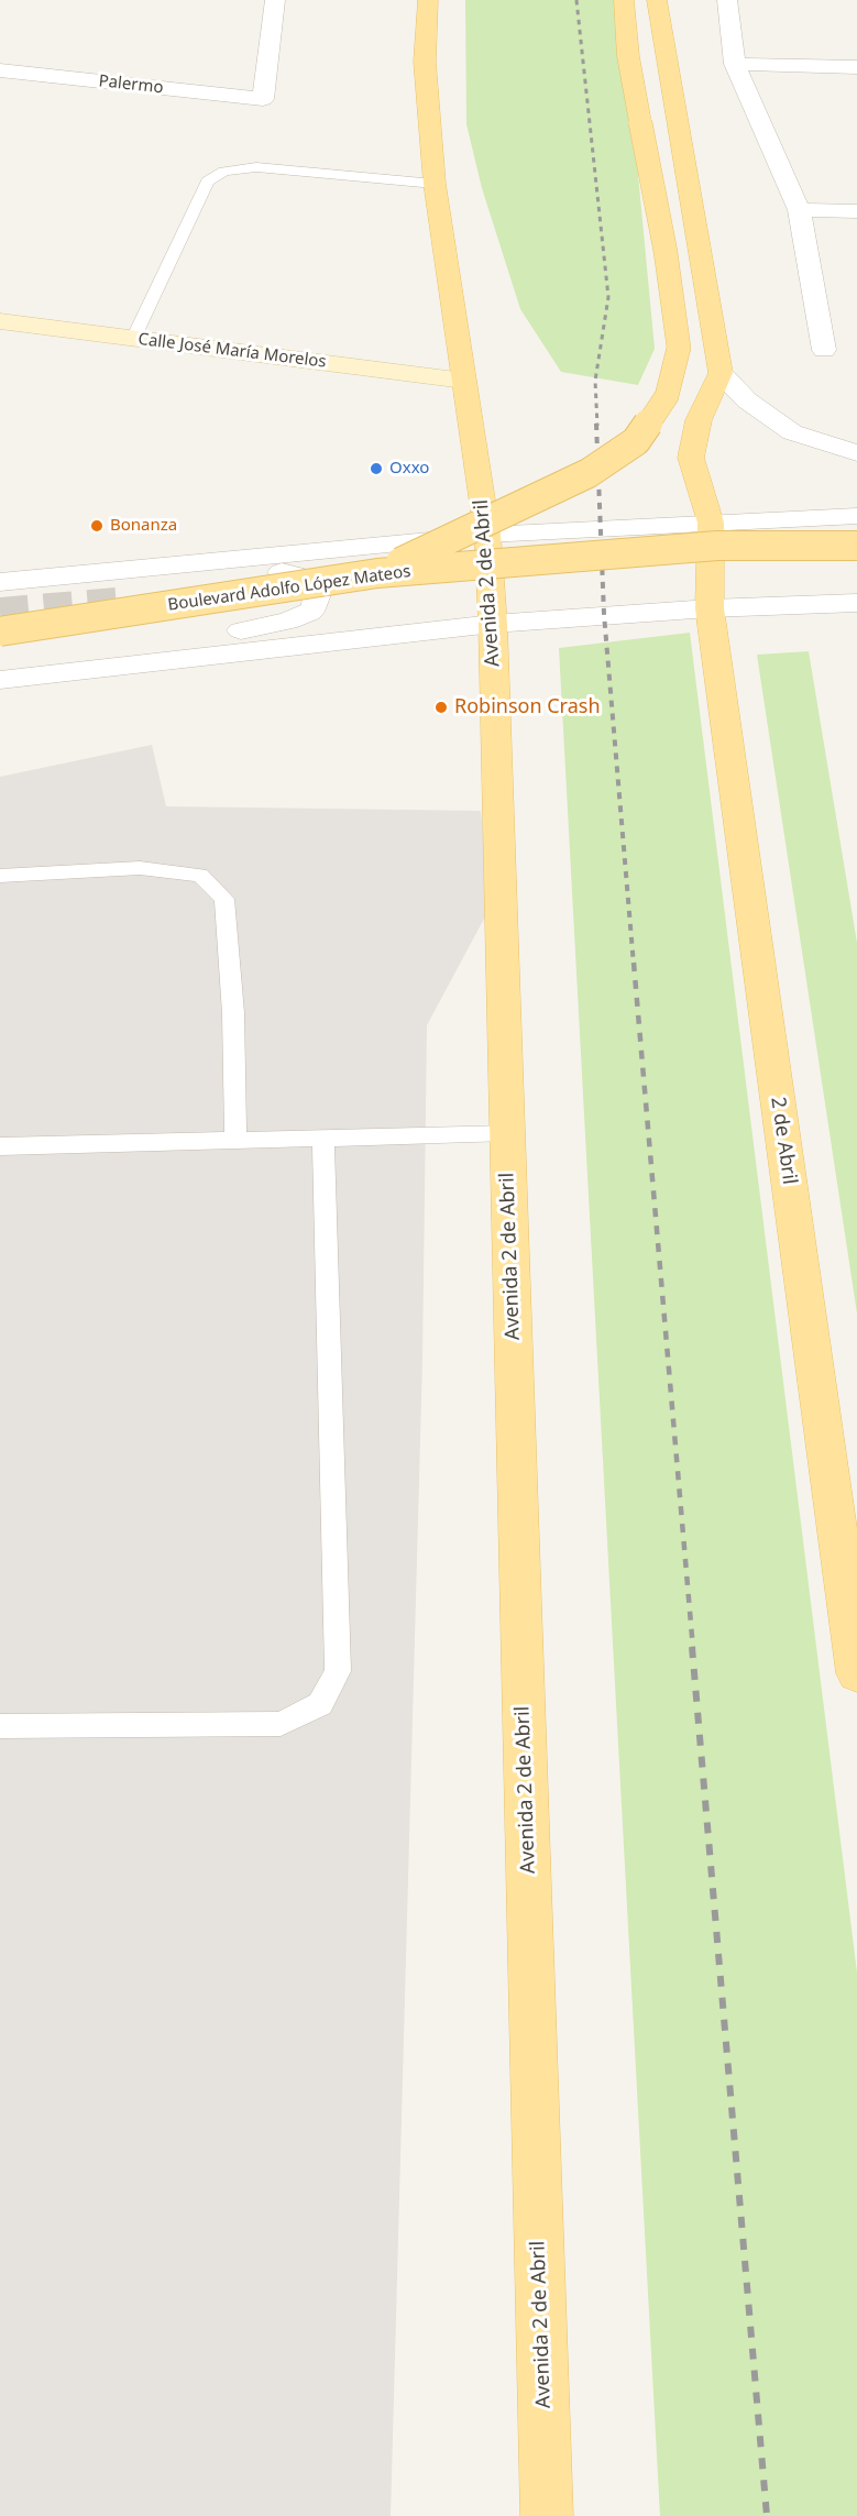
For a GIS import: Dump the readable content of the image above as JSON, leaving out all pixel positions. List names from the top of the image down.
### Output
{
  "streets": {
    "main road": [
      "Calle José María Morelos",
      "Avenida 2 de Abril",
      "Boulevard Adolfo López Mateos",
      "2 de Abril"
    ],
    "street": ["Palermo"]
  },
  "crossings": [
    ["Calle José María Morelos", "Avenida 2 de Abril"],
    ["Avenida 2 de Abril", "Boulevard Adolfo López Mateos"],
    ["Boulevard Adolfo López Mateos", "2 de Abril"]
  ],
  "places": ["Oxxo", "Bonanza", "Robinson Crash"]
}
